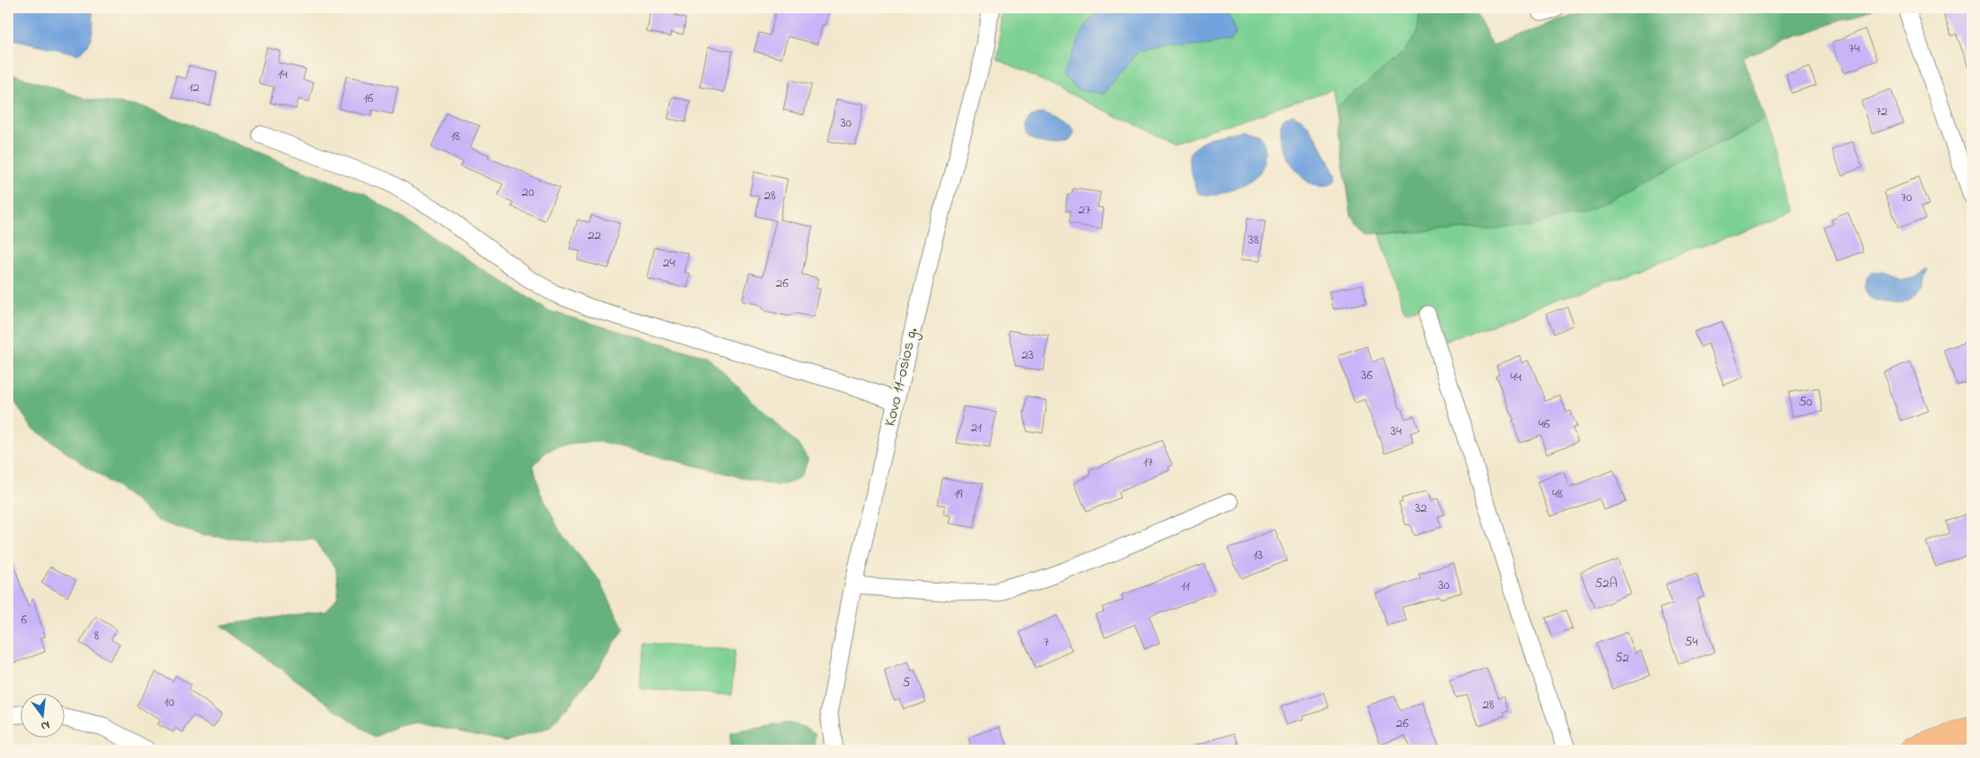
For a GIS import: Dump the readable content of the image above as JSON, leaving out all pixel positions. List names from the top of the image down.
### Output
{
  "streets": {
    "street": ["Kovo 11-osios g."]
  },
  "house_numbers": [
    "74",
    "14",
    "12",
    "16",
    "72",
    "30",
    "18",
    "20",
    "28",
    "70",
    "27",
    "22",
    "38",
    "24",
    "26",
    "23",
    "36",
    "44",
    "50",
    "46",
    "21",
    "34",
    "17",
    "19",
    "48",
    "32",
    "13",
    "52A",
    "30",
    "11",
    "6",
    "8",
    "7",
    "54",
    "52",
    "5",
    "10",
    "28",
    "26"
  ],
  "north": "bottom"
}
